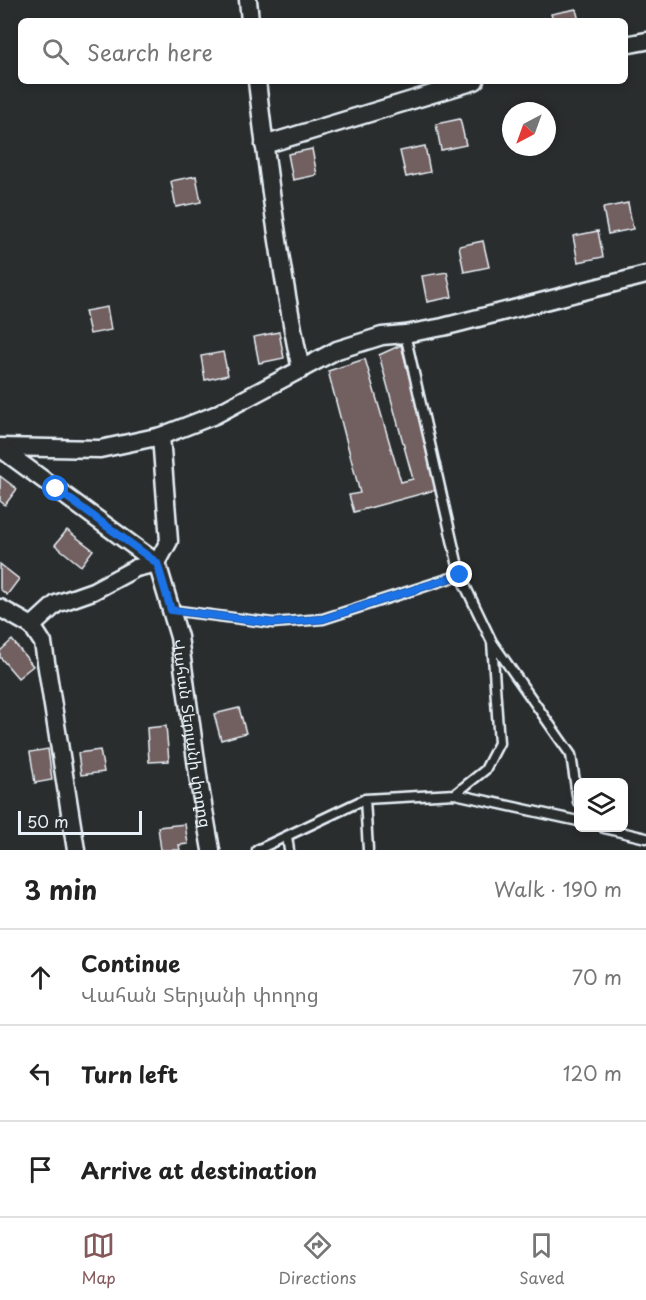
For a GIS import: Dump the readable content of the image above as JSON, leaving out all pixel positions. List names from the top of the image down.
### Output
{
  "streets": {
    "street": ["Վահան Տերյանի փողոց"]
  },
  "scale_bar": "50 m",
  "north": "bottom left",
  "page": {
    "search": "Search here",
    "scale": "50 m",
    "heading": ["3 min", "Walk · 190 m"],
    "list": [
      ["Continue", "Վահան Տերյանի փողոց", "70 m"],
      ["Turn left", "120 m"],
      "Arrive at destination"
    ],
    "nav": ["Map", "Directions", "Saved"]
  }
}
